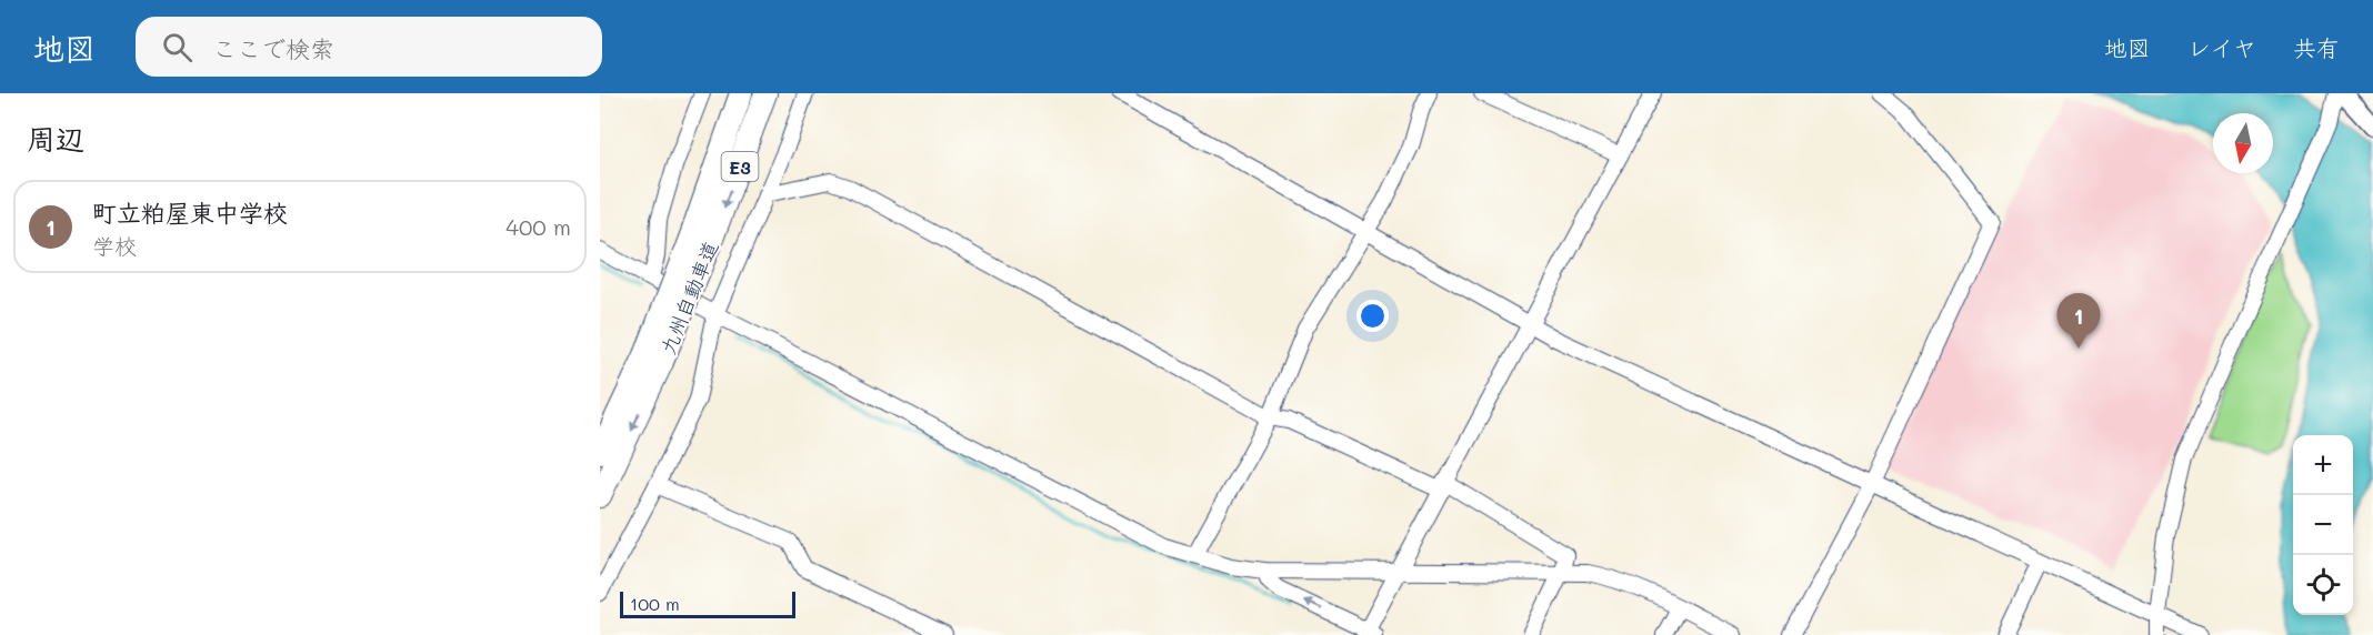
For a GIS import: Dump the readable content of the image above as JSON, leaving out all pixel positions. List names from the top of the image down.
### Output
{
  "streets": {
    "highway": ["E3", "九州自動車道"]
  },
  "scale_bar": "100 m",
  "north": "bottom",
  "page": {
    "header": "地図",
    "search": "ここで検索",
    "nav": ["地図", "レイヤ", "共有"],
    "heading": "周辺",
    "list": [
      {
        "mark": "1",
        "name": "町立粕屋東中学校",
        "note": "学校",
        "value": "400 m"
      }
    ],
    "pins": "1",
    "map_buttons": ["+", "−"],
    "scale": "100 m"
  }
}
